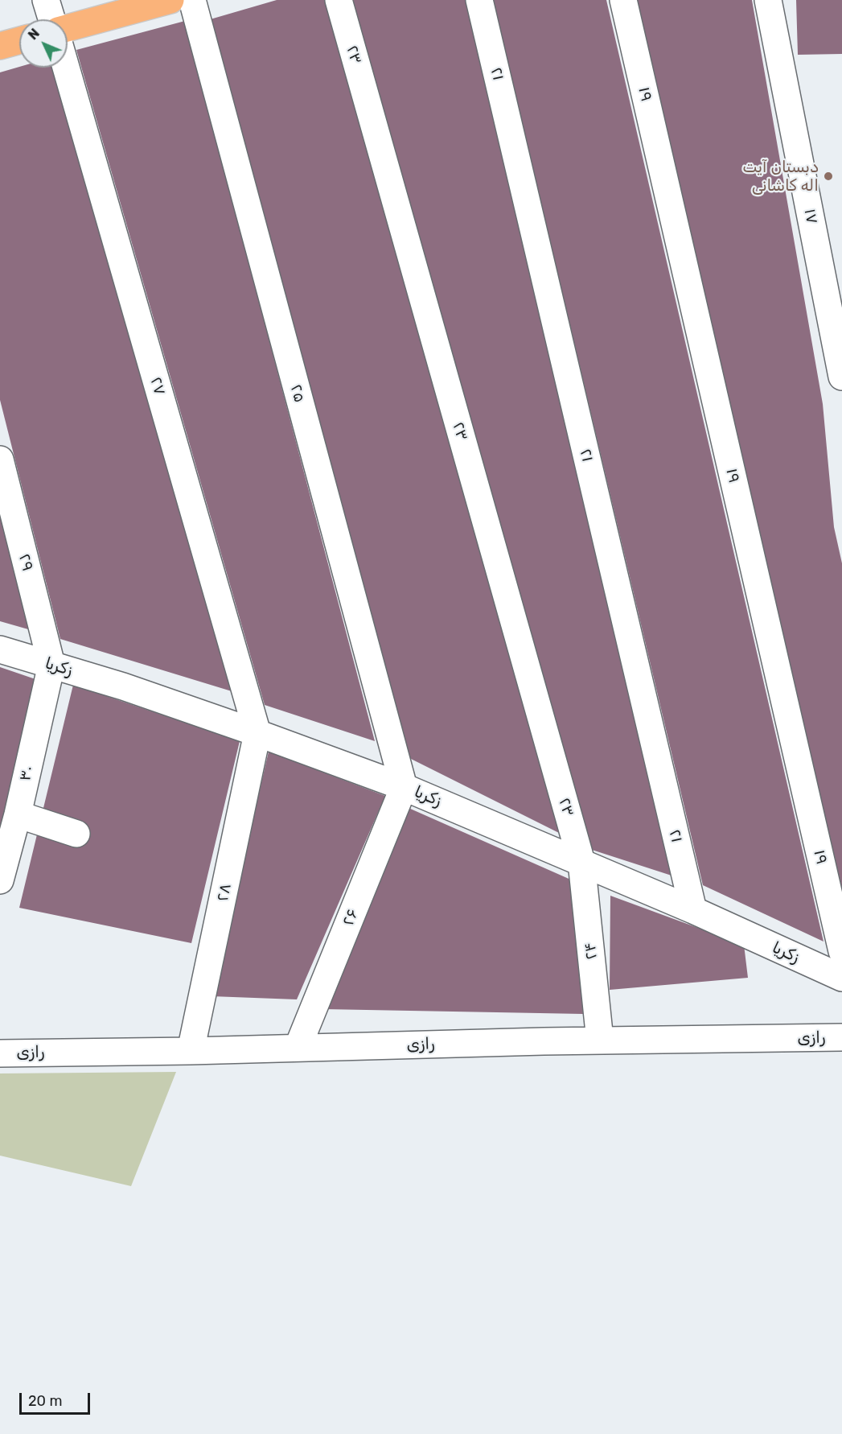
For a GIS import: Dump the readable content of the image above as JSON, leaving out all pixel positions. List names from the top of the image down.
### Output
{
  "streets": {
    "street": [
      "۲۳",
      "۲۱",
      "۱۹",
      "۱۷",
      "۲۷",
      "۲۵",
      "۲۹",
      "زکریا",
      "۳۰",
      "۲۸",
      "۲۶",
      "۲۴",
      "رازی"
    ]
  },
  "crossings": [
    ["۲۳", "زکریا"],
    ["۲۳", "۲۴"],
    ["۲۱", "زکریا"],
    ["۲۷", "زکریا"],
    ["۲۷", "۲۸"],
    ["۲۵", "زکریا"],
    ["۲۵", "۲۶"],
    ["۲۹", "زکریا"],
    ["۲۹", "۳۰"],
    ["زکریا", "۳۰"],
    ["زکریا", "۲۸"],
    ["زکریا", "۲۶"],
    ["زکریا", "۲۴"],
    ["۲۸", "رازی"],
    ["۲۶", "رازی"],
    ["۲۴", "رازی"]
  ],
  "places": ["دبستان آیت اله کاشانی"],
  "scale_bar": "20 m",
  "north": "top left"
}
